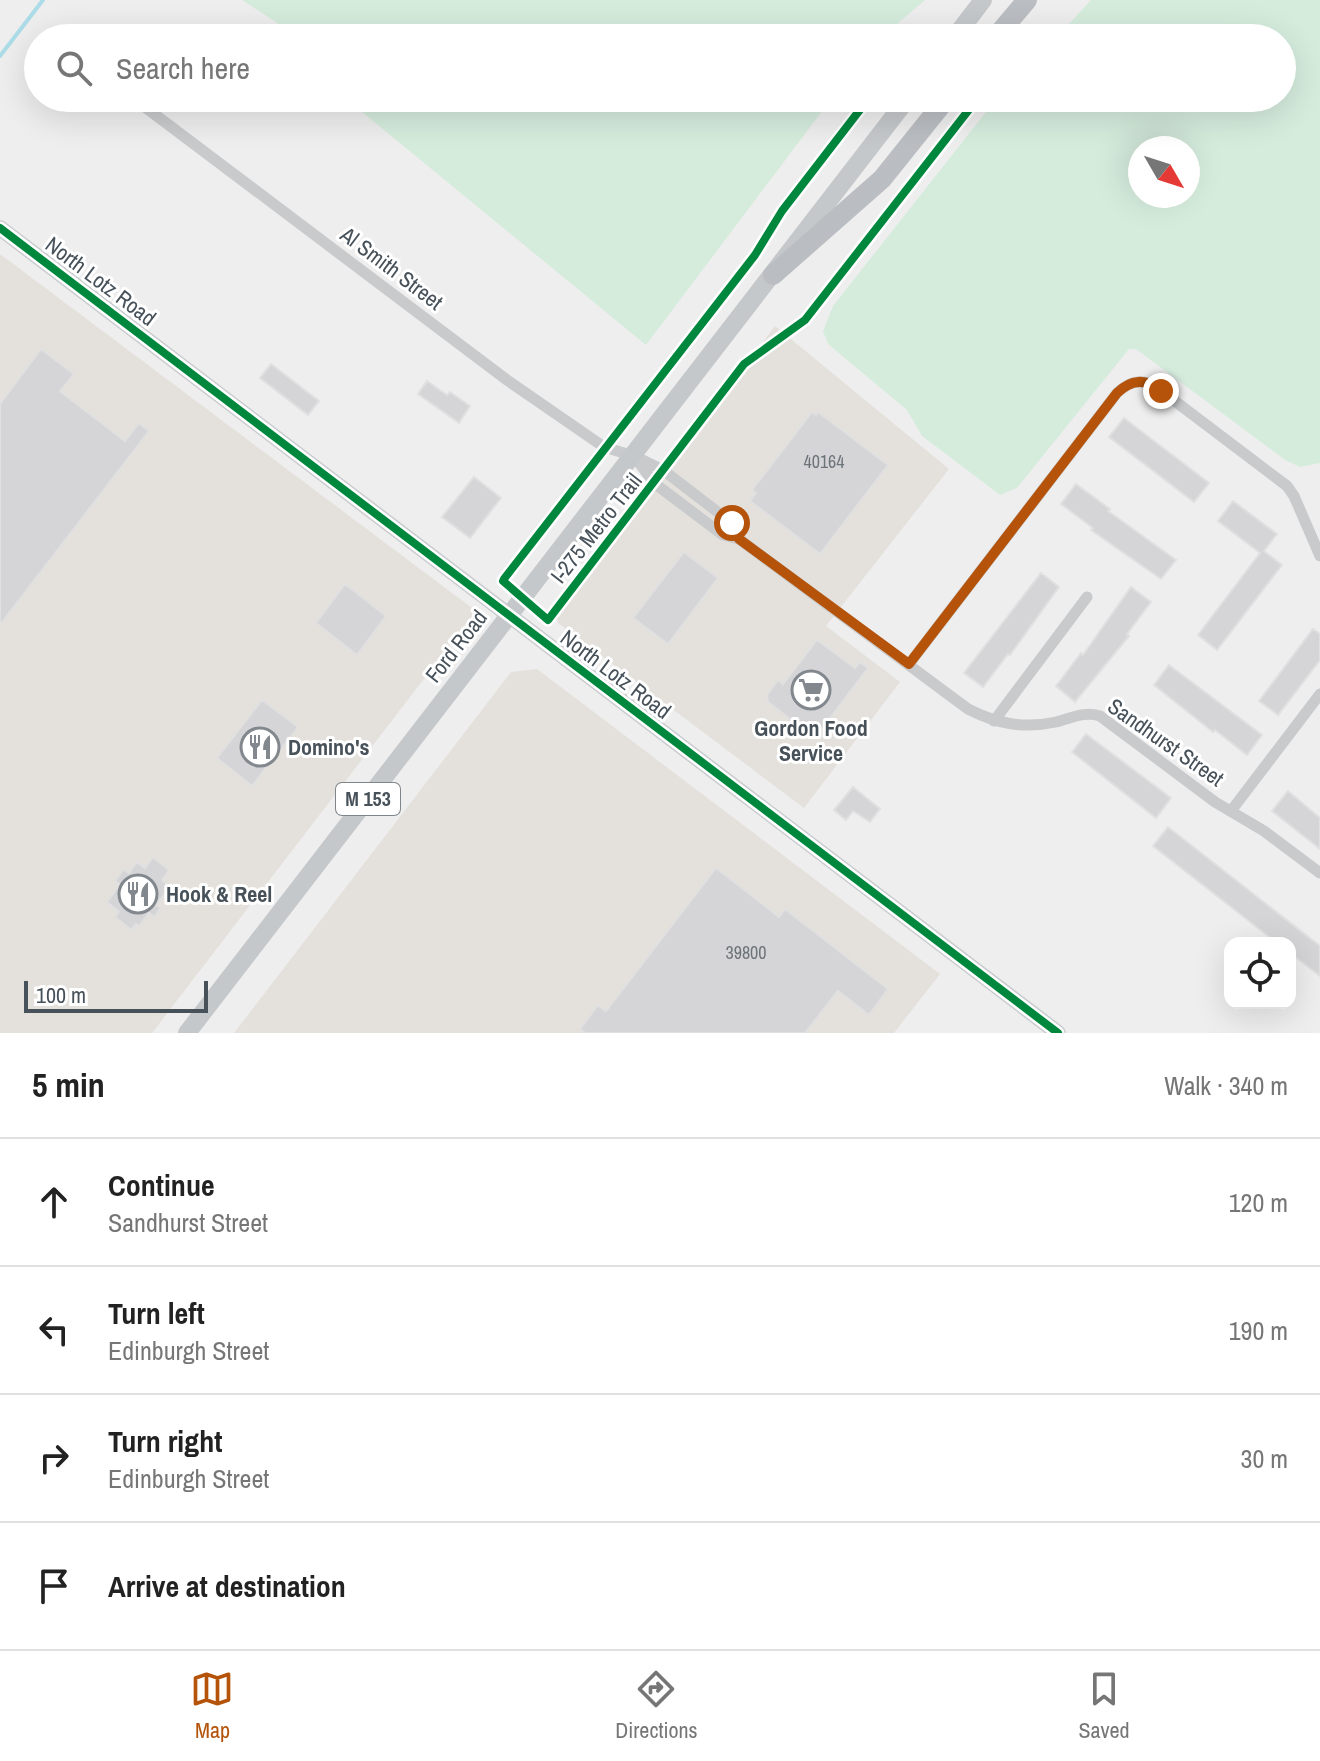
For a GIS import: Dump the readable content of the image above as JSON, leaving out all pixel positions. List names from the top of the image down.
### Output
{
  "streets": {
    "main road": ["Ford Road", "M 153"],
    "street": ["Al Smith Street", "North Lotz Road", "Sandhurst Street"],
    "cycle path": ["I-275 Metro Trail"]
  },
  "crossings": [
    ["Al Smith Street", "Ford Road"],
    ["Al Smith Street", "Sandhurst Street"],
    ["North Lotz Road", "Ford Road"],
    ["Ford Road", "Sandhurst Street"]
  ],
  "places": {
    "supermarket": ["Gordon Food Service"],
    "restaurant": ["Domino's", "Hook & Reel"]
  },
  "house_numbers": ["40164", "39800"],
  "scale_bar": "100 m",
  "north": "bottom right",
  "page": {
    "search": "Search here",
    "scale": "100 m",
    "heading": ["5 min", "Walk · 340 m"],
    "list": [
      ["Continue", "Sandhurst Street", "120 m"],
      ["Turn left", "Edinburgh Street", "190 m"],
      ["Turn right", "Edinburgh Street", "30 m"],
      "Arrive at destination"
    ],
    "nav": ["Map", "Directions", "Saved"]
  }
}
